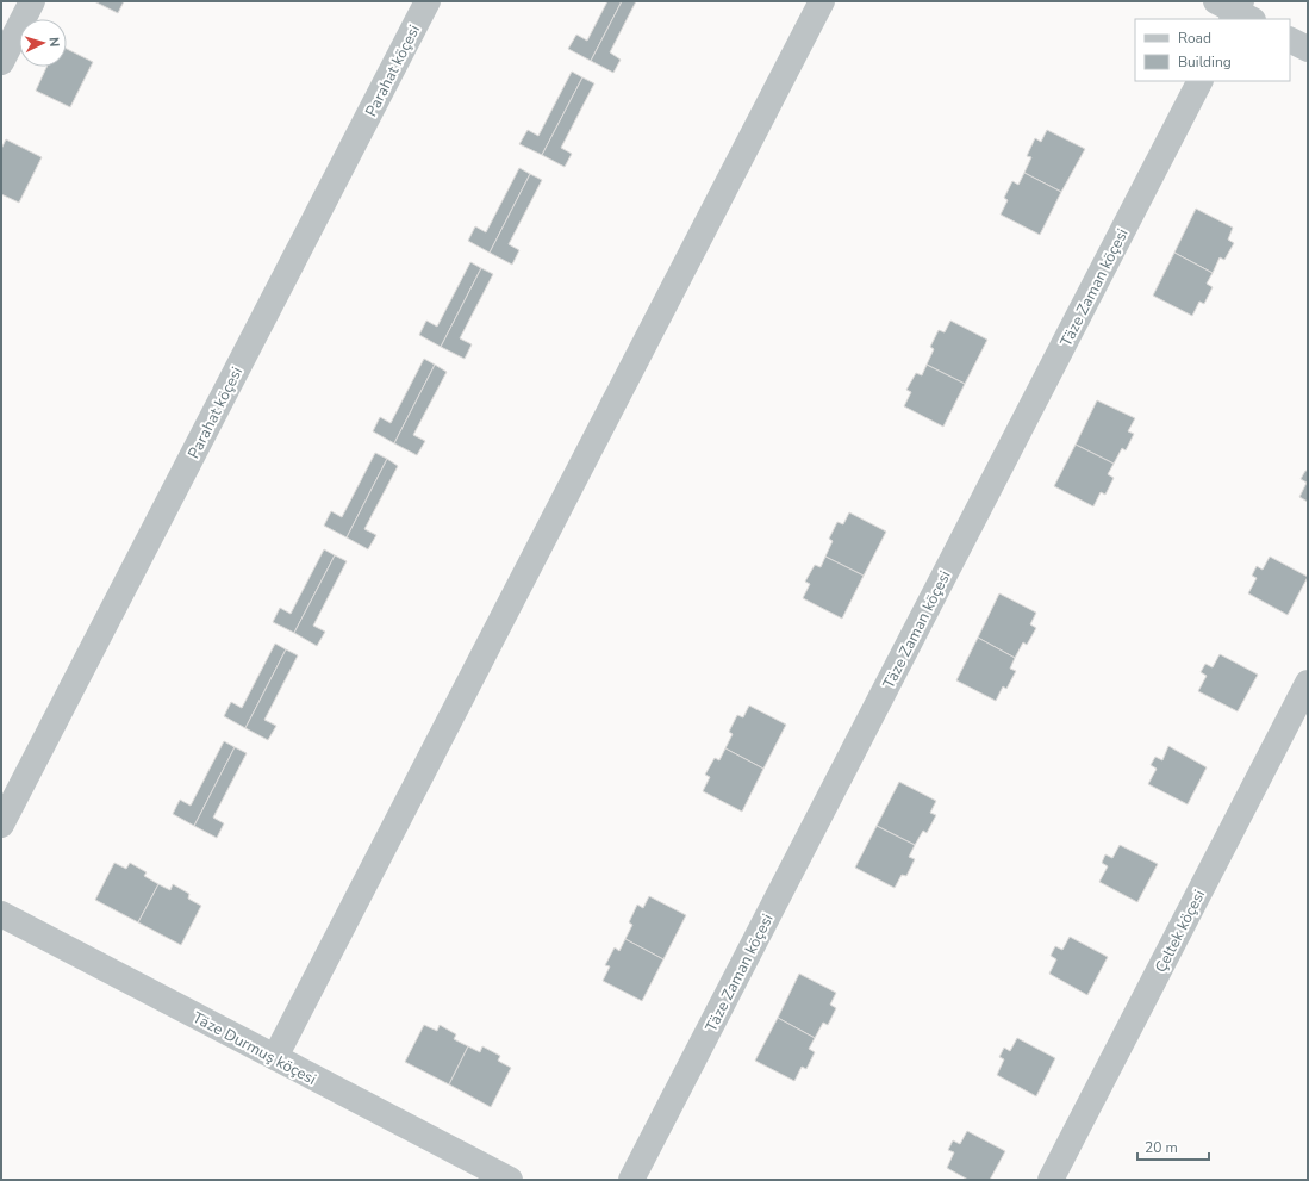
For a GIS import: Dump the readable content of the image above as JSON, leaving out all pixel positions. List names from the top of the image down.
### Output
{
  "streets": {
    "street": [
      "Parahat köçesi",
      "Täze Zaman köçesi",
      "Çeltek köçesi",
      "Täze Durmuş köçesi"
    ]
  },
  "legend": ["Road", "Building"],
  "scale_bar": "20 m",
  "north": "right"
}
